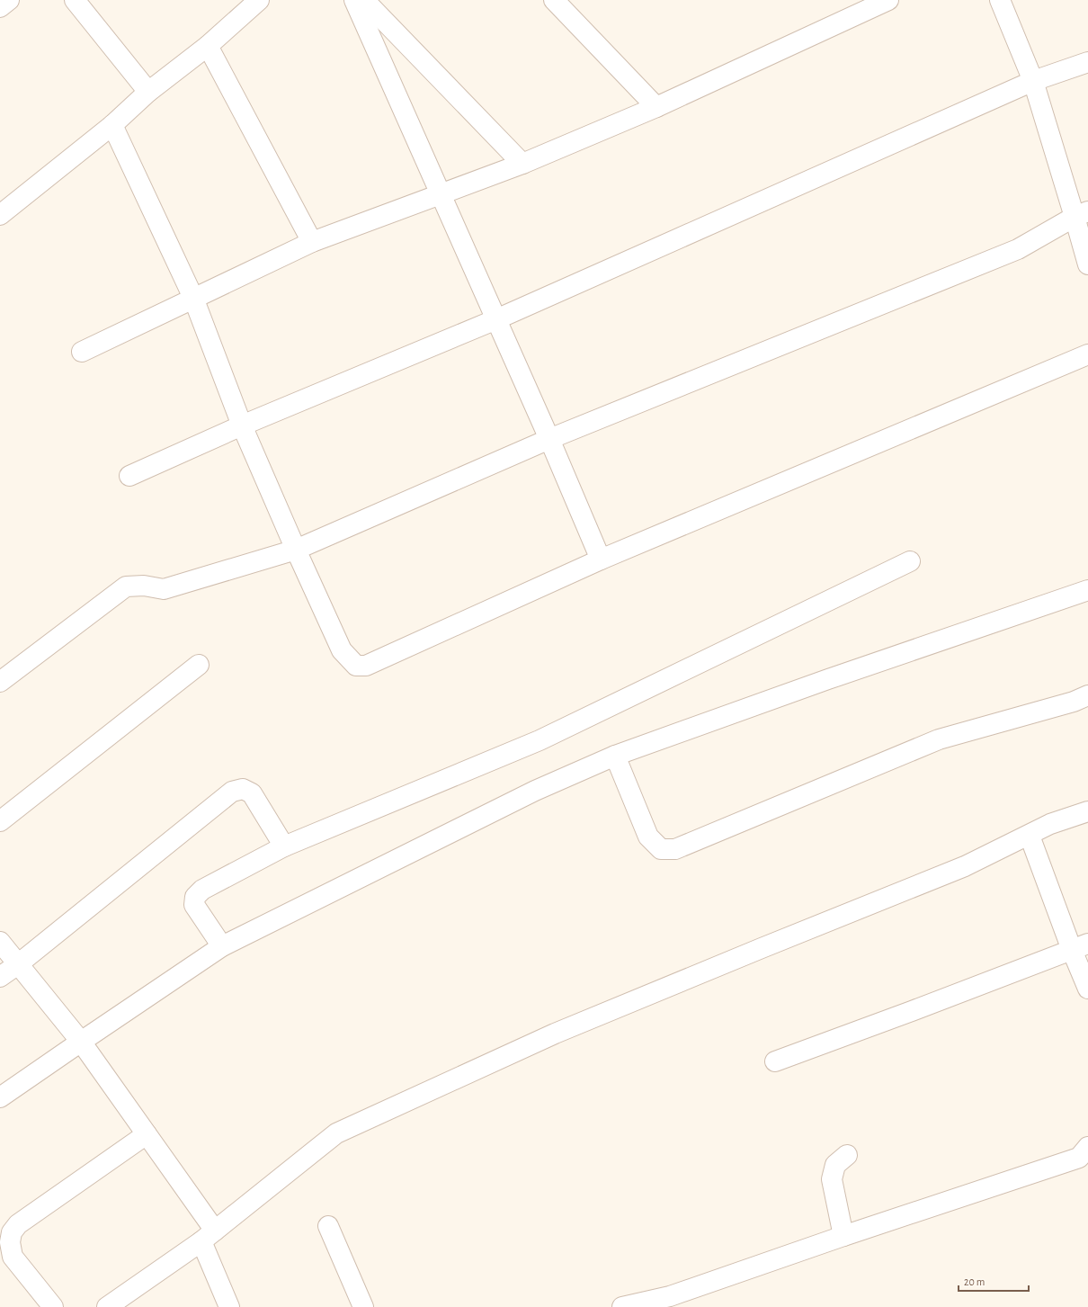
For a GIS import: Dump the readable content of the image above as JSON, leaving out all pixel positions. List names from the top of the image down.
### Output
{
  "scale_bar": "20 m"
}
